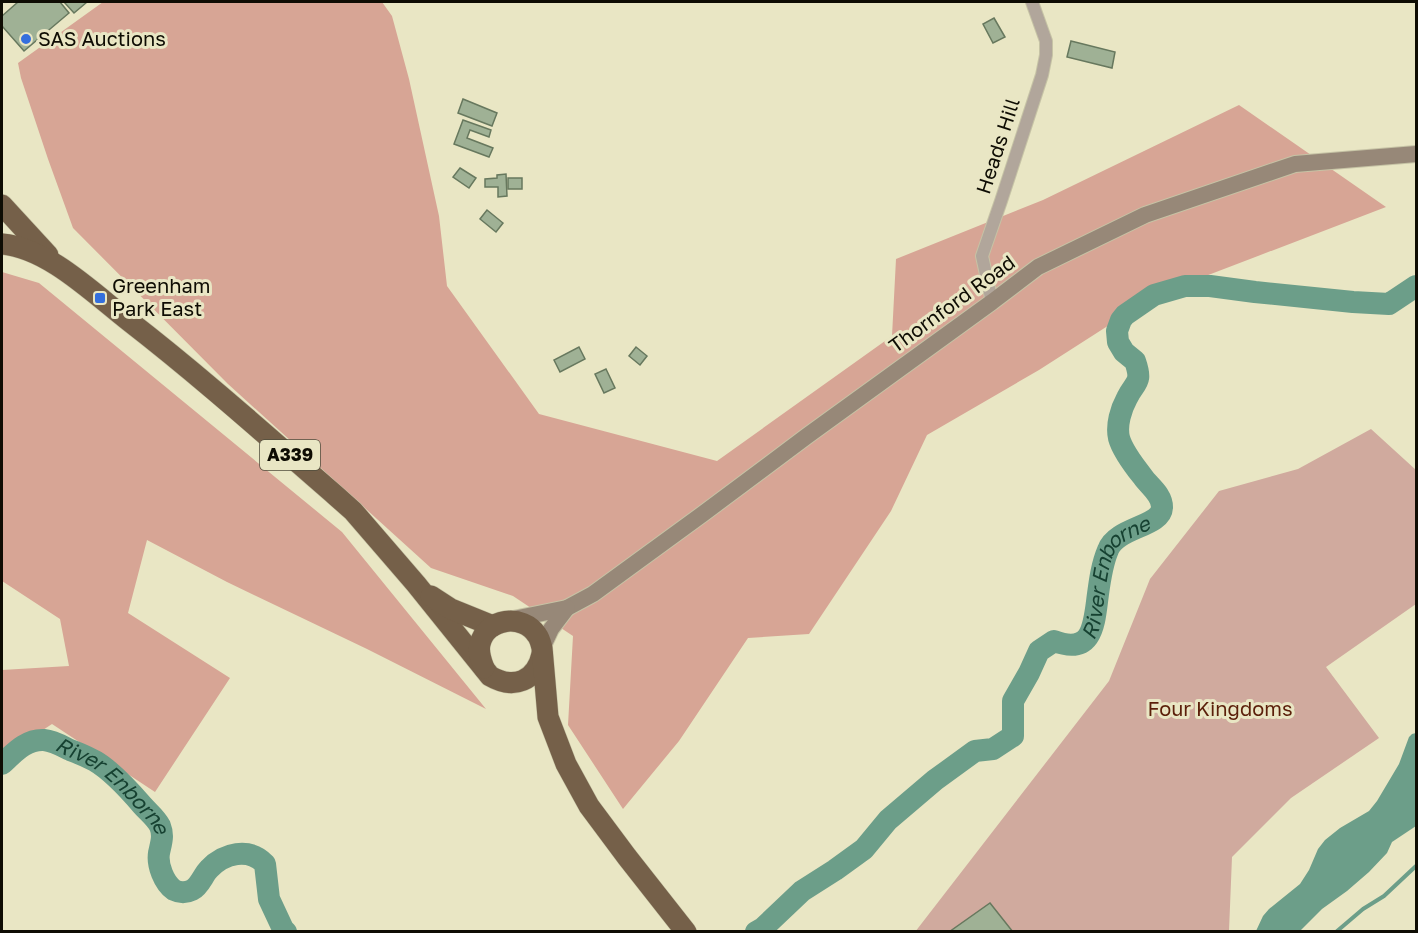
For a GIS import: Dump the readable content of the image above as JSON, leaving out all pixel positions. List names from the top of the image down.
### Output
{
  "streets": {
    "highway": ["A339"],
    "street": ["Heads Hill", "Thornford Road"]
  },
  "crossings": [
    ["Heads Hill", "Thornford Road"],
    ["Thornford Road", "A339"]
  ],
  "water": ["River Enborne"],
  "parks": ["Four Kingdoms"],
  "places": {
    "other": ["SAS Auctions"],
    "transit": ["Greenham Park East"]
  }
}
